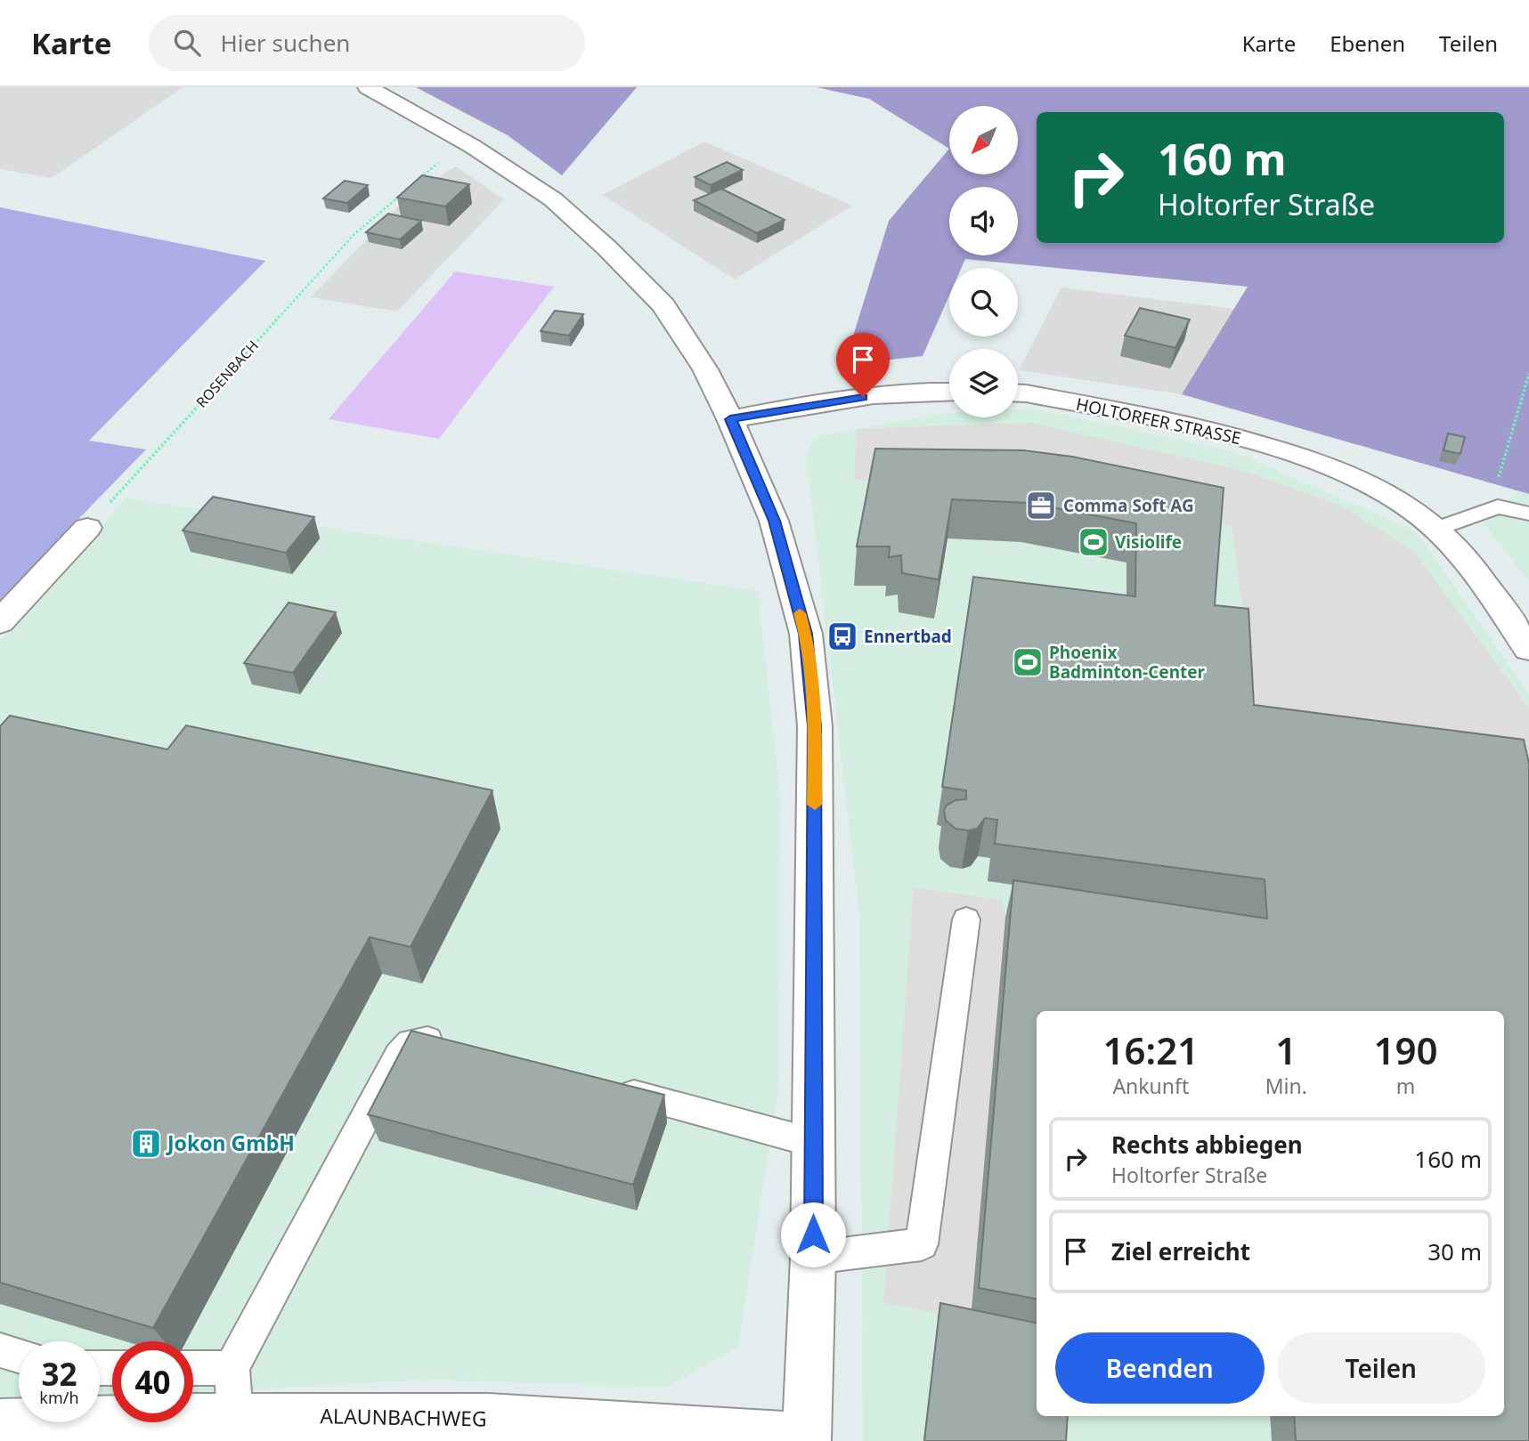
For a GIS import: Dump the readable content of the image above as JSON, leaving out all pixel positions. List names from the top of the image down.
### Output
{
  "streets": {
    "street": ["HOLTORFER STRASSE", "ALAUNBACHWEG"],
    "path": ["ROSENBACH"]
  },
  "places": {
    "office": ["Comma Soft AG"],
    "sports": ["Visiolife", "Phoenix Badminton-Center"],
    "bus stop": ["Ennertbad"],
    "building": ["Jokon GmbH"]
  },
  "north": "bottom left",
  "page": {
    "header": "Karte",
    "search": "Hier suchen",
    "nav": ["Karte", "Ebenen", "Teilen"],
    "turn": ["160 m", "Holtorfer Straße"],
    "eta": [
      "16:21",
      "Ankunft",
      "1",
      "Min.",
      "190",
      "m"
    ],
    "list": [
      {
        "name": "Rechts abbiegen",
        "note": "Holtorfer Straße",
        "value": "160 m"
      },
      {
        "name": "Ziel erreicht",
        "value": "30 m"
      }
    ],
    "buttons": ["Beenden", "Teilen"],
    "speed": "32 km/h",
    "limit": "40"
  }
}
